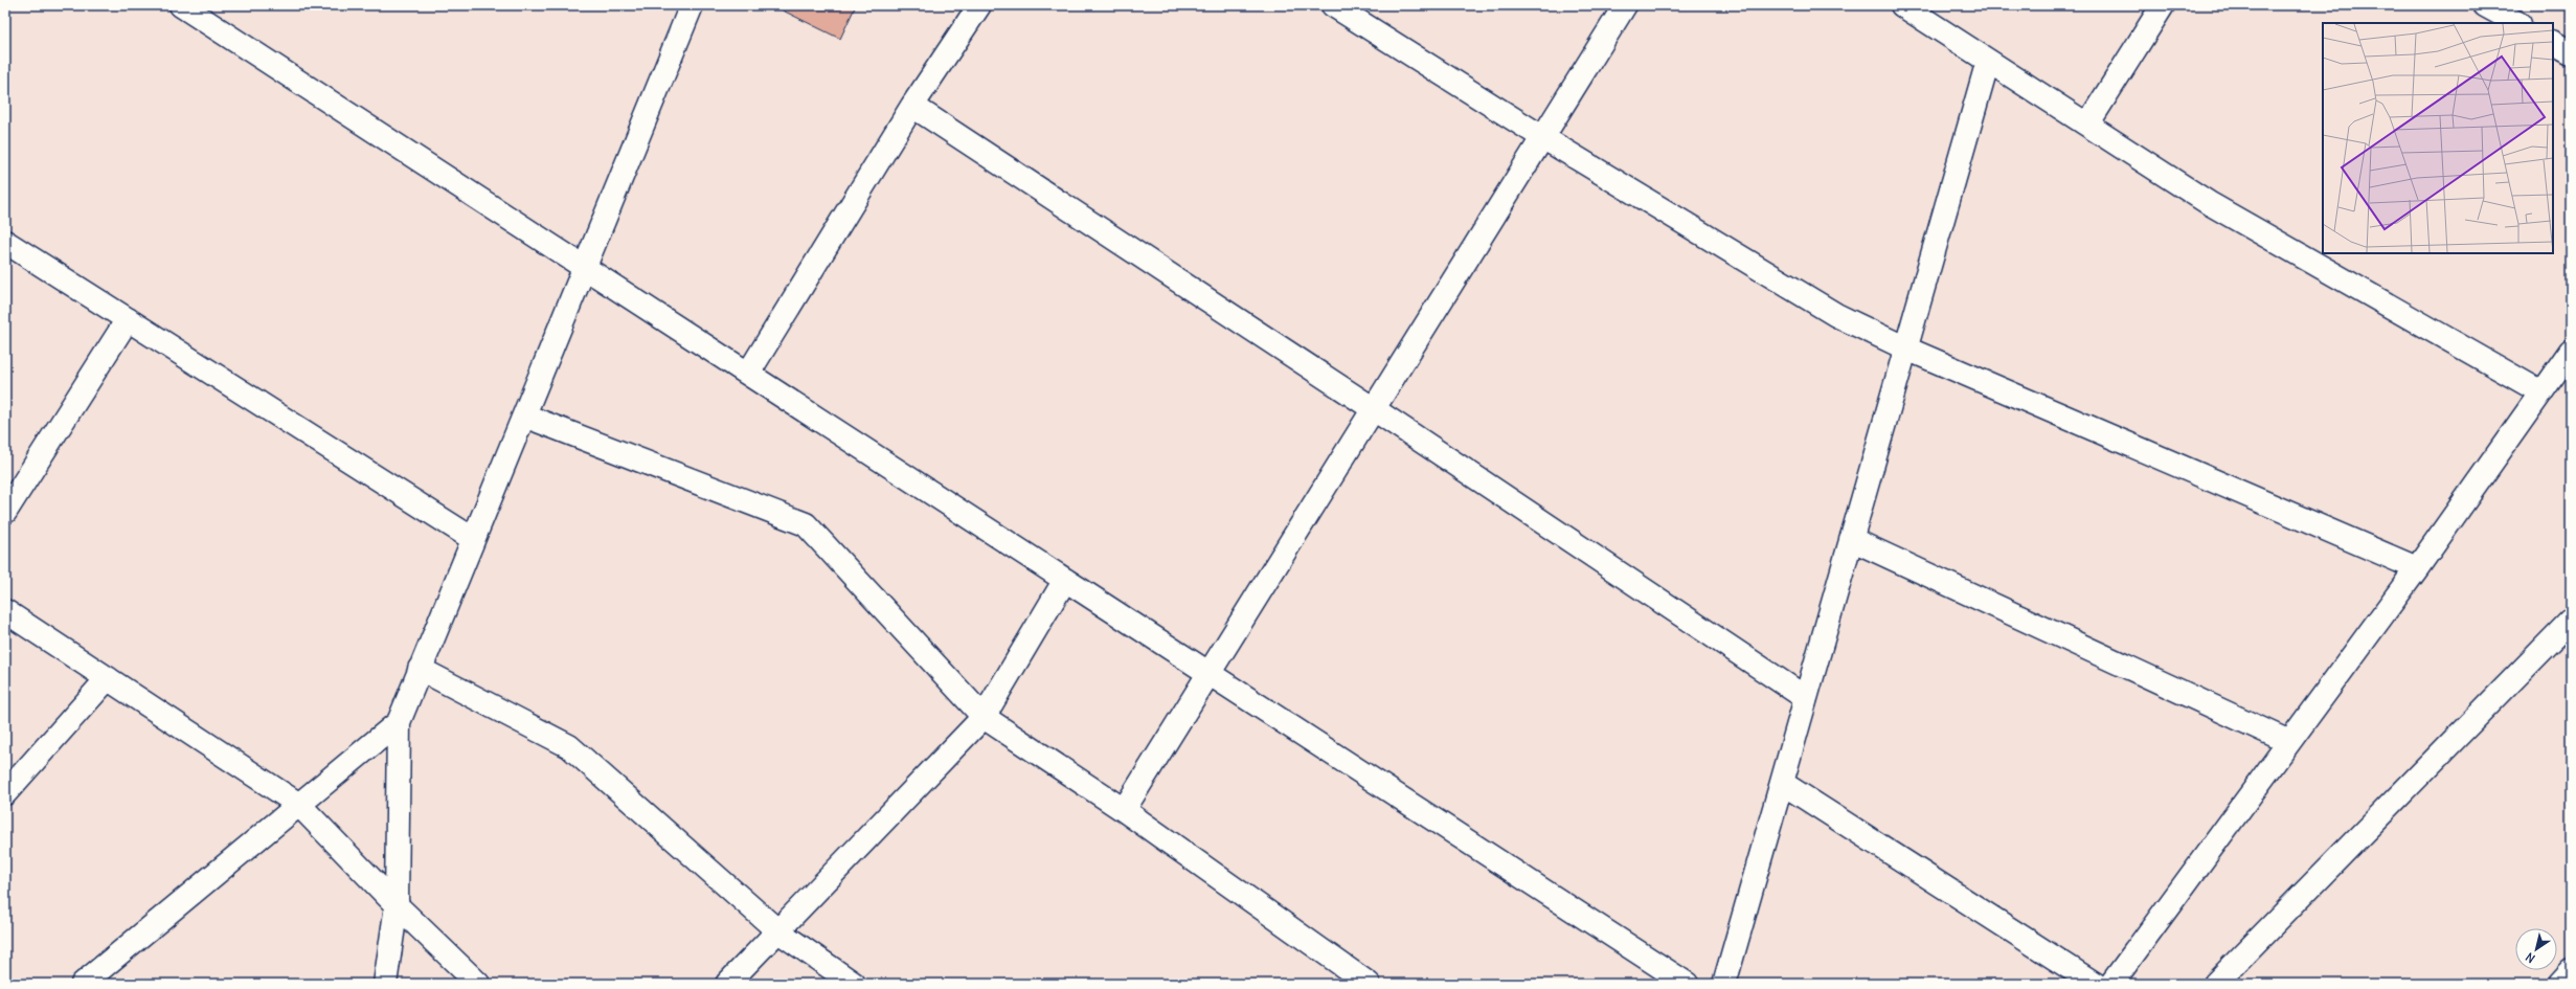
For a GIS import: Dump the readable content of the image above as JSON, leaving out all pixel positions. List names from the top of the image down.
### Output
{
  "north": "bottom left"
}
